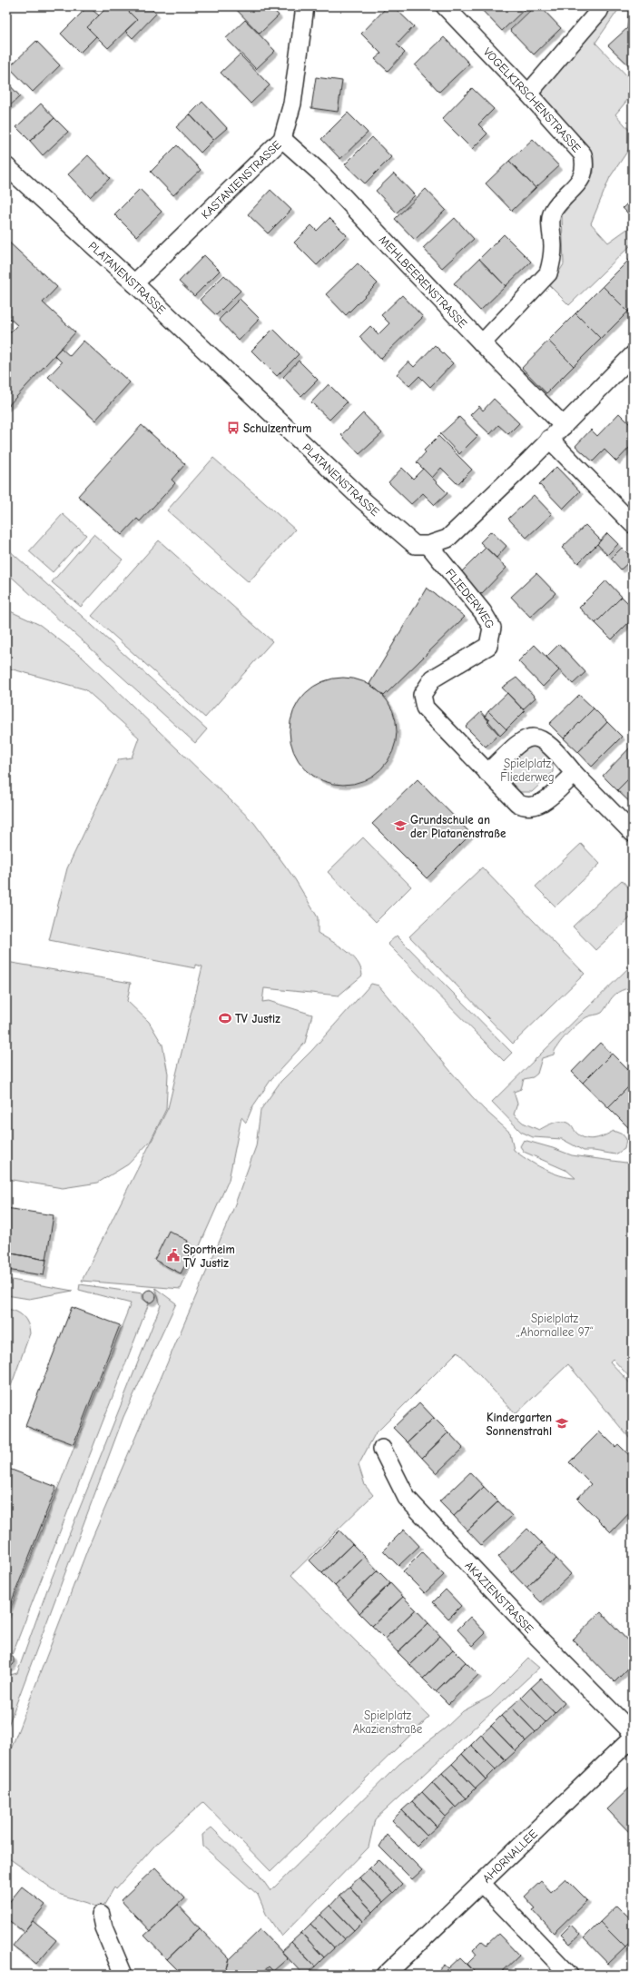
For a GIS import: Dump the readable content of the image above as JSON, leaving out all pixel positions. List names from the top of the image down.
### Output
{
  "streets": {
    "street": [
      "VOGELKIRSCHENSTRASSE",
      "KASTANIENSTRASSE",
      "PLATANENSTRASSE",
      "MEHLBEERENSTRASSE",
      "FLIEDERWEG",
      "AKAZIENSTRASSE",
      "AHORNALLEE"
    ]
  },
  "crossings": [
    ["VOGELKIRSCHENSTRASSE", "MEHLBEERENSTRASSE"],
    ["KASTANIENSTRASSE", "PLATANENSTRASSE"],
    ["KASTANIENSTRASSE", "MEHLBEERENSTRASSE"],
    ["PLATANENSTRASSE", "MEHLBEERENSTRASSE"],
    ["PLATANENSTRASSE", "FLIEDERWEG"]
  ],
  "parks": ["Spielplatz Fliederweg", "Spielplatz „Ahornallee 97“", "Spielplatz Akazienstraße"],
  "places": {
    "bus stop": ["Schulzentrum"],
    "school or university": ["Grundschule an der Platanenstraße", "Kindergarten Sonnenstrahl"],
    "sports": ["TV Justiz"],
    "public building": ["Sportheim TV Justiz"]
  }
}
